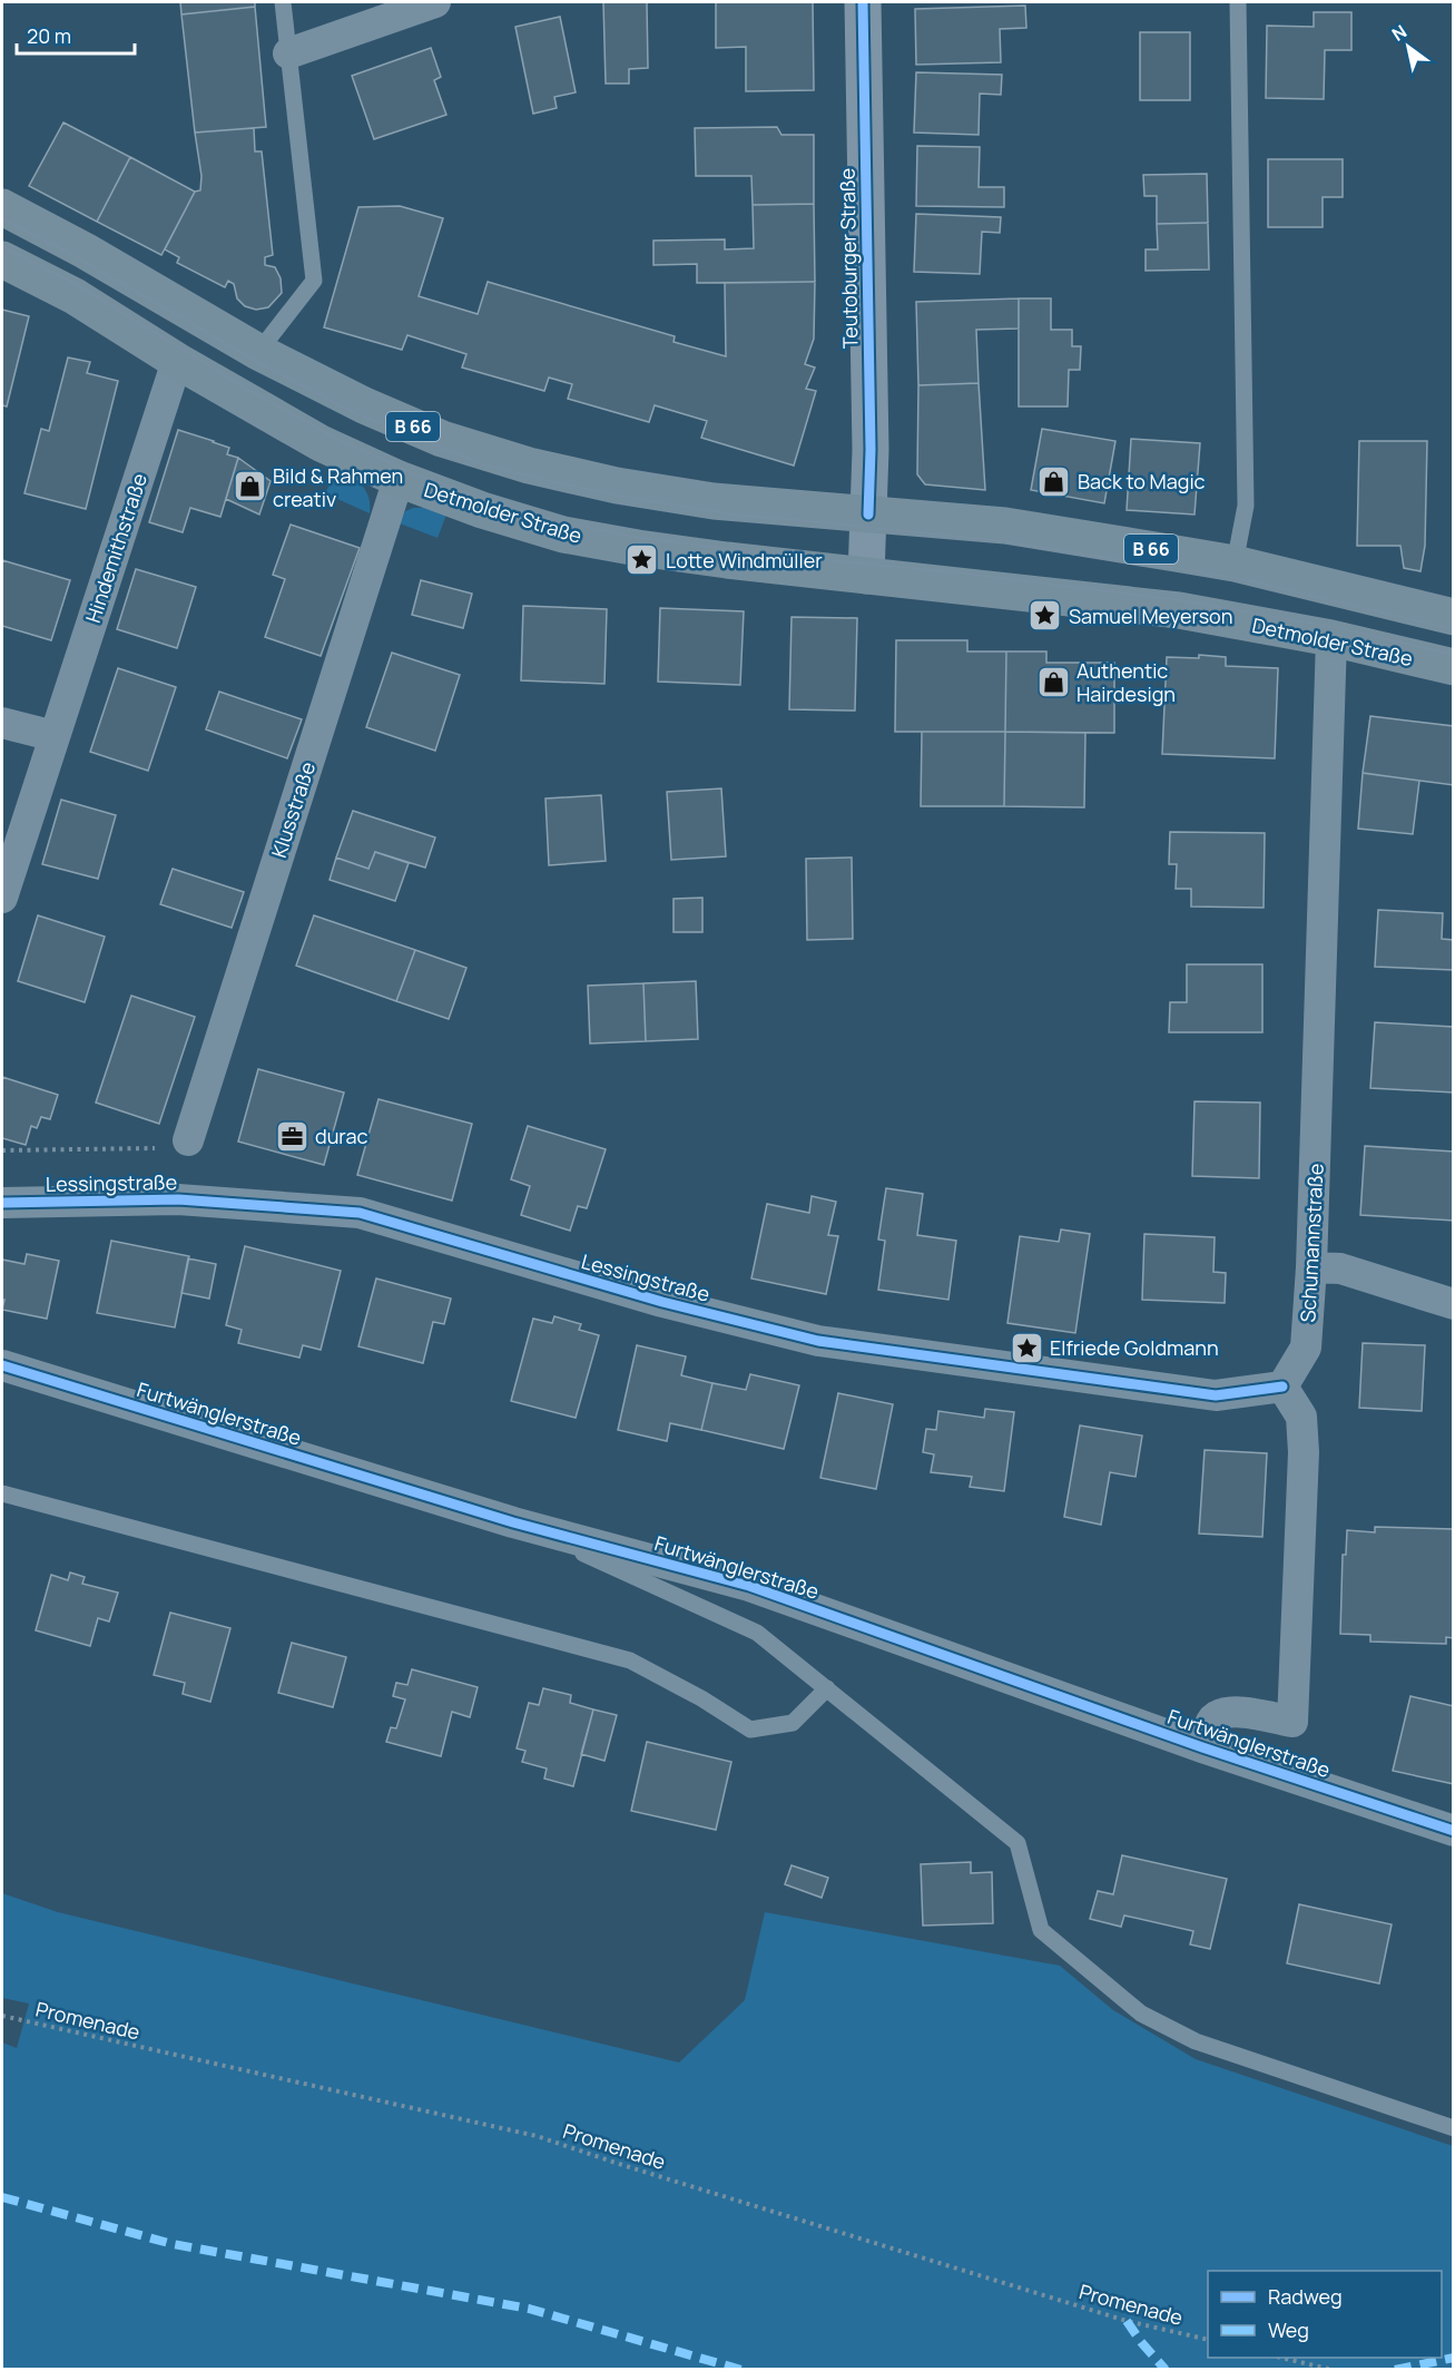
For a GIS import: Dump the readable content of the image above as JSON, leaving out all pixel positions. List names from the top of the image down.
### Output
{
  "streets": {
    "main road": ["B 66", "Detmolder Straße"],
    "street": [
      "Teutoburger Straße",
      "Hindemithstraße",
      "Klusstraße",
      "Lessingstraße",
      "Schumannstraße",
      "Furtwänglerstraße"
    ],
    "path": ["Promenade"]
  },
  "crossings": [
    ["Teutoburger Straße", "B 66"],
    ["Teutoburger Straße", "Detmolder Straße"],
    ["Detmolder Straße", "Hindemithstraße"],
    ["Detmolder Straße", "Klusstraße"],
    ["Detmolder Straße", "Schumannstraße"],
    ["Lessingstraße", "Schumannstraße"]
  ],
  "places": {
    "shop": ["Back to Magic", "Bild & Rahmen creativ", "Authentic Hairdesign"],
    "place": ["Lotte Windmüller", "Samuel Meyerson", "Elfriede Goldmann"],
    "office": ["durac"]
  },
  "legend": ["Radweg", "Weg"],
  "scale_bar": "20 m",
  "north": "top left"
}
